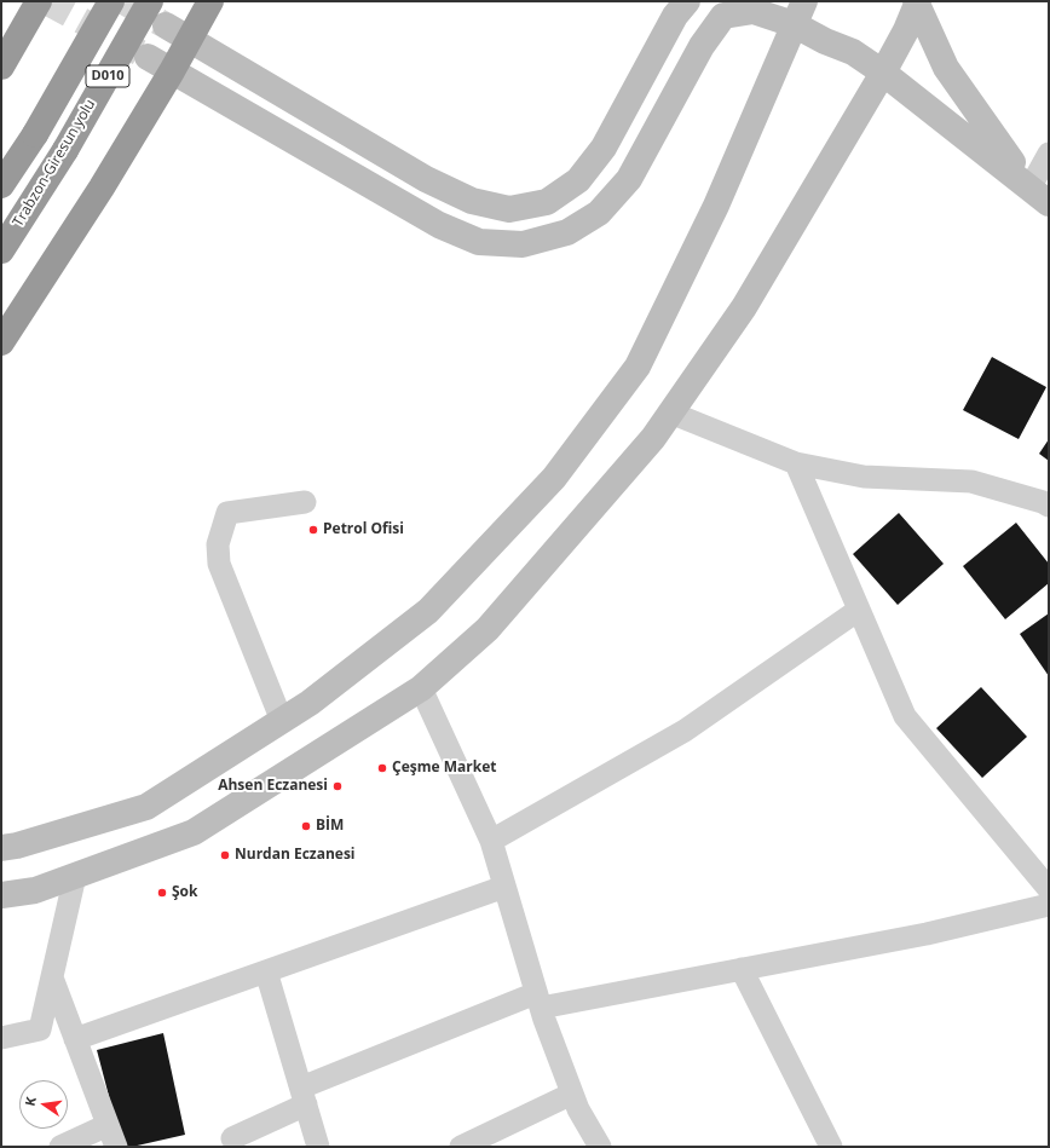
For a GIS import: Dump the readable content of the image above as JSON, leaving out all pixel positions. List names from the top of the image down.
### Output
{
  "streets": {
    "highway": ["D010", "Trabzon-Giresun yolu"]
  },
  "places": [
    "Petrol Ofisi",
    "Çeşme Market",
    "Ahsen Eczanesi",
    "BİM",
    "Nurdan Eczanesi",
    "Şok"
  ],
  "north": "left"
}
